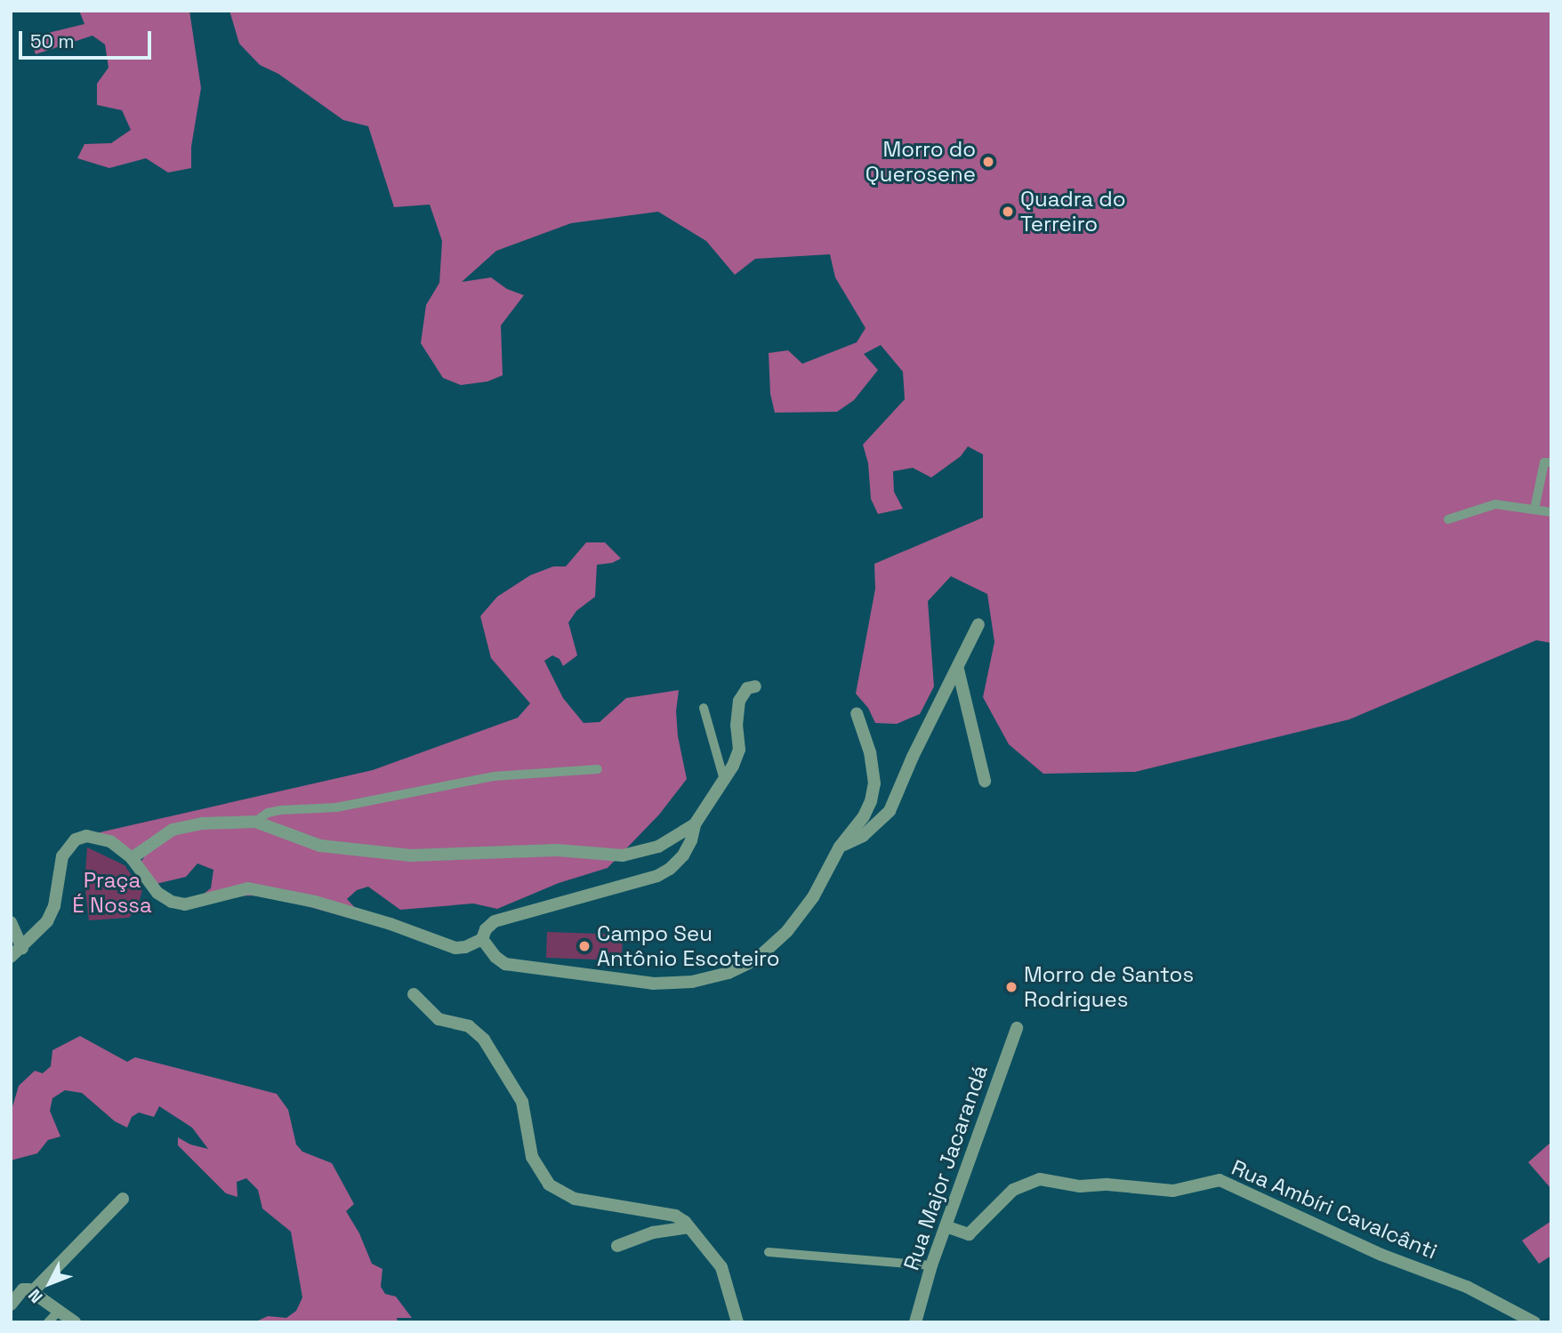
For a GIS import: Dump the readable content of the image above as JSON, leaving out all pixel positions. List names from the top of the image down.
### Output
{
  "streets": {
    "street": ["Rua Major Jacarandá", "Rua Ambíri Cavalcânti"]
  },
  "crossings": [
    ["Rua Major Jacarandá", "Rua Ambíri Cavalcânti"]
  ],
  "parks": ["Praça É Nossa"],
  "places": [
    "Morro do Querosene",
    "Quadra do Terreiro",
    "Campo Seu Antônio Escoteiro",
    "Morro de Santos Rodrigues"
  ],
  "scale_bar": "50 m",
  "north": "bottom left"
}
